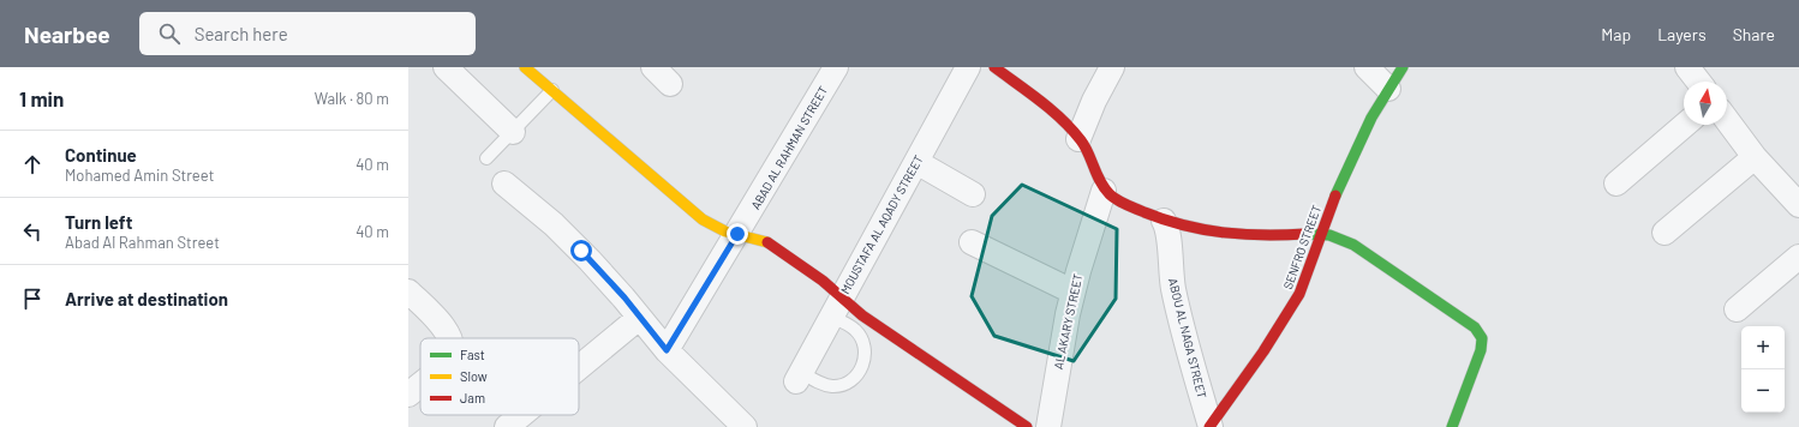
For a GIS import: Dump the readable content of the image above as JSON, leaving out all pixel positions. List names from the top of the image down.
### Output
{
  "streets": {
    "street": [
      "ABAD AL RAHMAN STREET",
      "MOUSTAFA AL AQADY STREET",
      "SENFRO STREET",
      "AL AKARY STREET",
      "ABOU AL NAGA STREET"
    ]
  },
  "crossings": [
    ["SENFRO STREET", "ABOU AL NAGA STREET"]
  ],
  "legend": ["Fast", "Slow", "Jam"],
  "north": "top",
  "page": {
    "header": "Nearbee",
    "search": "Search here",
    "nav": ["Map", "Layers", "Share"],
    "heading": ["1 min", "Walk · 80 m"],
    "list": [
      ["Continue", "Mohamed Amin Street", "40 m"],
      ["Turn left", "Abad Al Rahman Street", "40 m"],
      "Arrive at destination"
    ],
    "map_buttons": ["+", "−"]
  }
}
